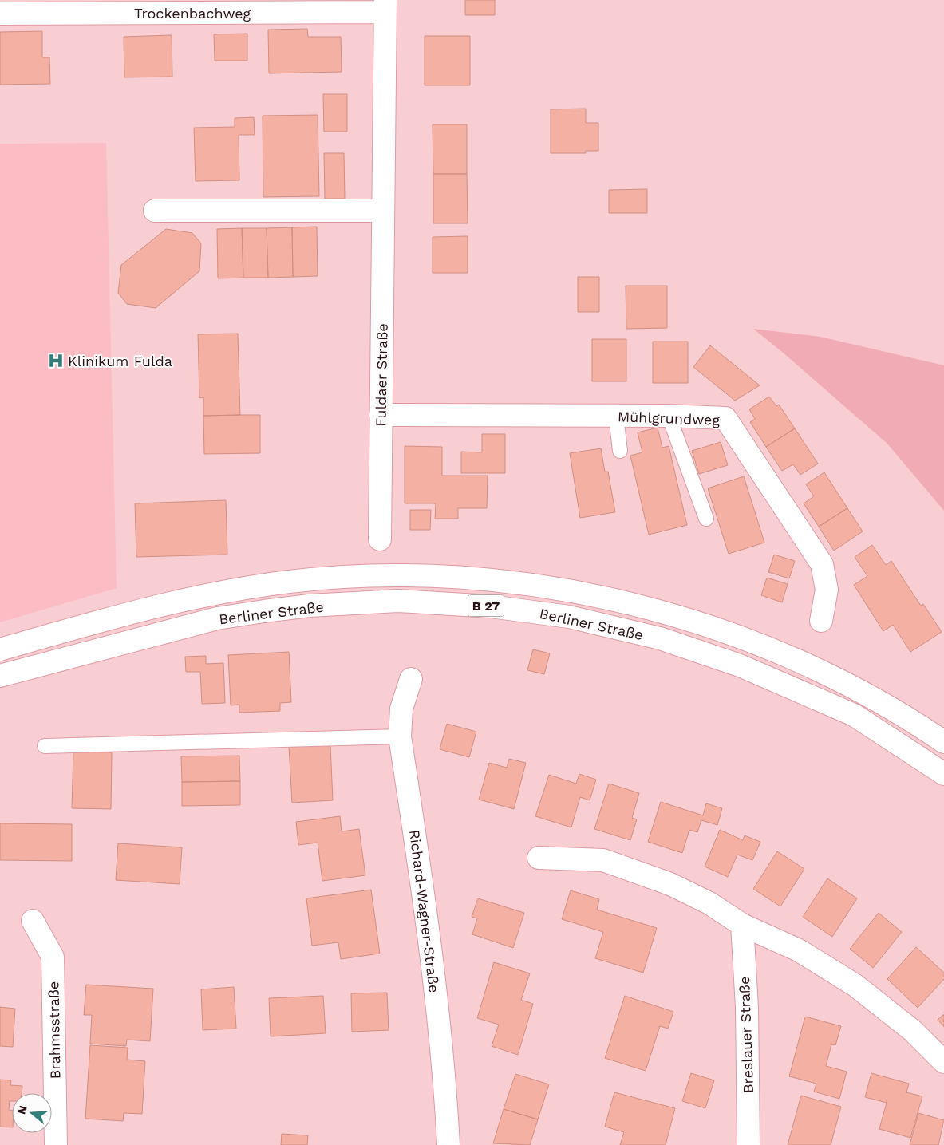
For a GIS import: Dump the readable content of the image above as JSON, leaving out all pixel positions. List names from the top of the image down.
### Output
{
  "streets": {
    "main road": [
      "Trockenbachweg",
      "Fuldaer Straße",
      "Mühlgrundweg",
      "B 27",
      "Berliner Straße",
      "Richard-Wagner-Straße",
      "Brahmsstraße",
      "Breslauer Straße"
    ]
  },
  "crossings": [
    ["Trockenbachweg", "Fuldaer Straße"],
    ["Fuldaer Straße", "Mühlgrundweg"]
  ],
  "places": {
    "hospital": ["Klinikum Fulda"]
  },
  "north": "left"
}
